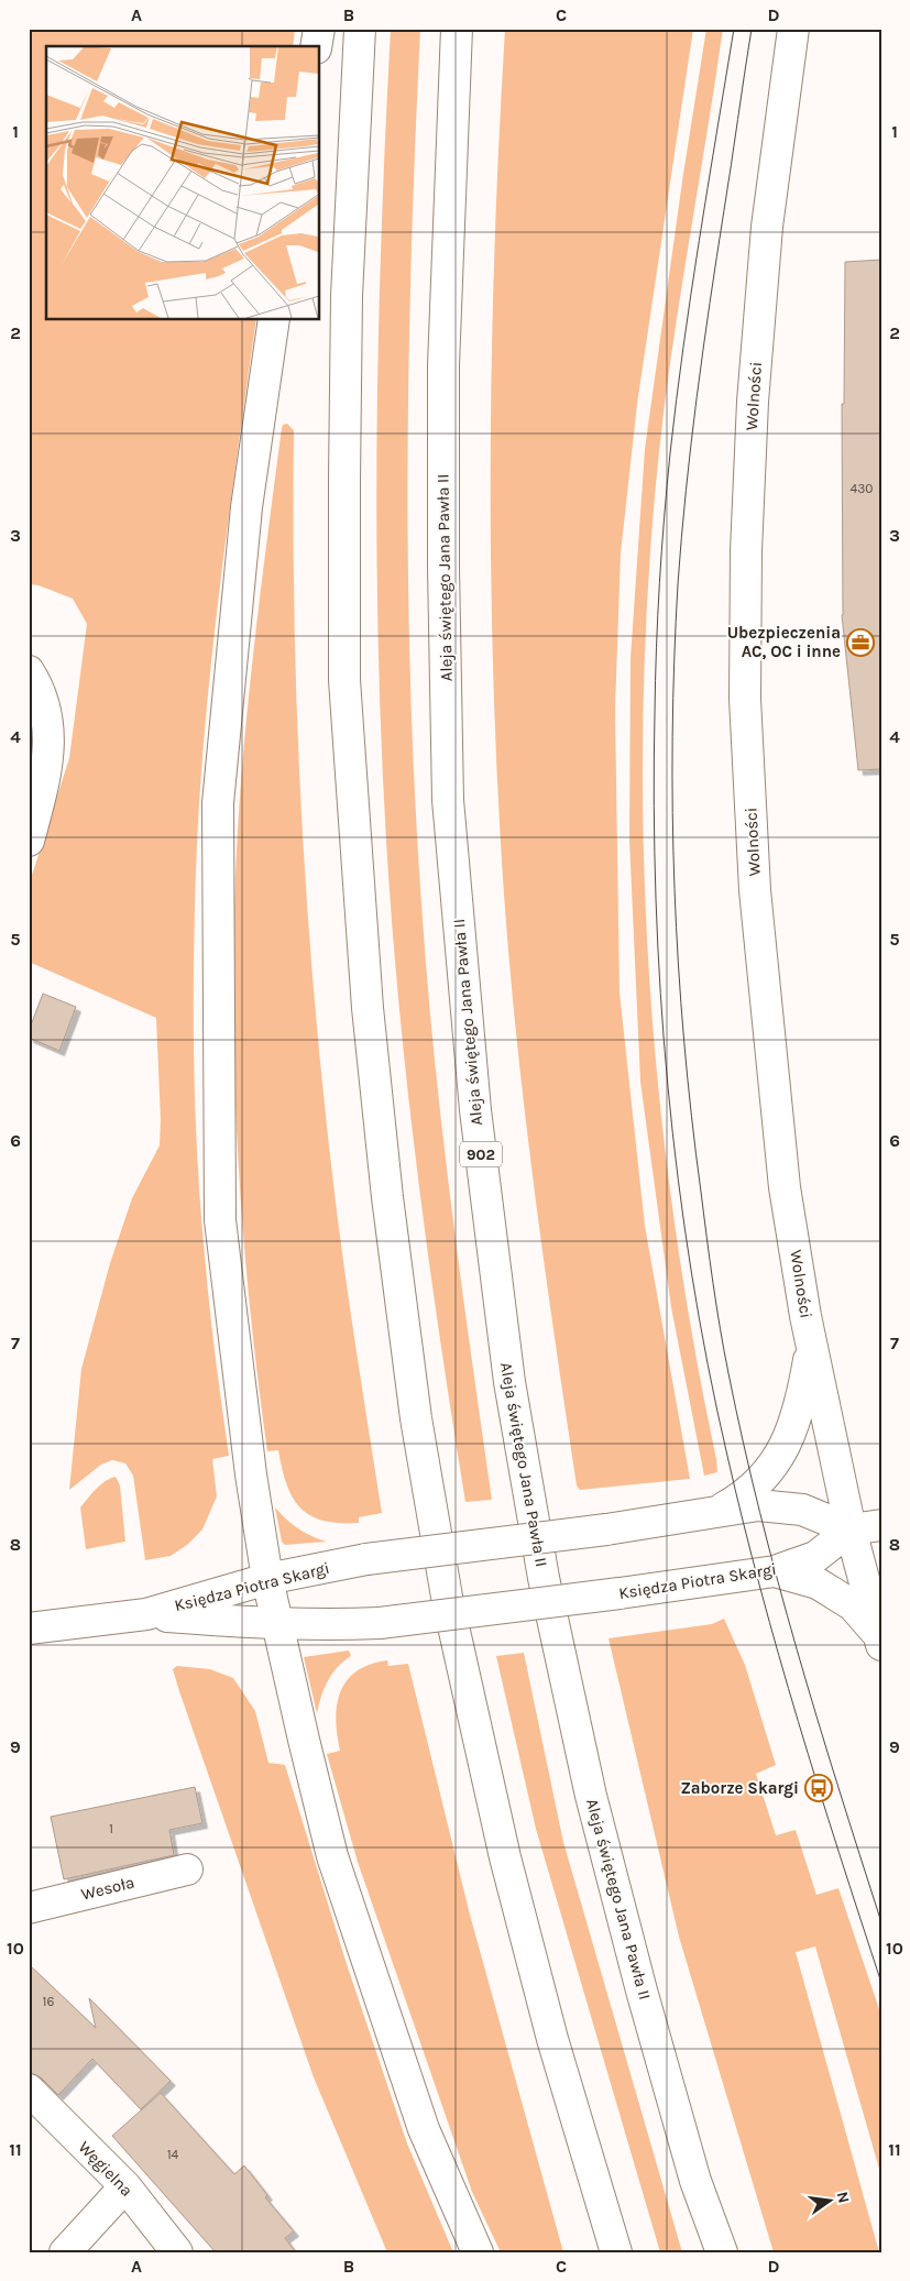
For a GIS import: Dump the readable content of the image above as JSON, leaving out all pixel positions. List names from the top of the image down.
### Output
{
  "streets": {
    "main road": [
      "Wolności",
      "Aleja świętego Jana Pawła II",
      "902",
      "Księdza Piotra Skargi",
      "Wesoła",
      "Węgielna"
    ]
  },
  "crossings": [
    ["Wolności", "Księdza Piotra Skargi"]
  ],
  "places": {
    "office": ["Ubezpieczenia AC, OC i inne"],
    "bus stop": ["Zaborze Skargi"]
  },
  "house_numbers": [
    "430",
    "1",
    "16",
    "14"
  ],
  "north": "right",
  "grid": {
    "columns": [
      "A",
      "B",
      "C",
      "D"
    ],
    "rows": [
      "1",
      "2",
      "3",
      "4",
      "5",
      "6",
      "7",
      "8",
      "9",
      "10",
      "11"
    ]
  }
}
